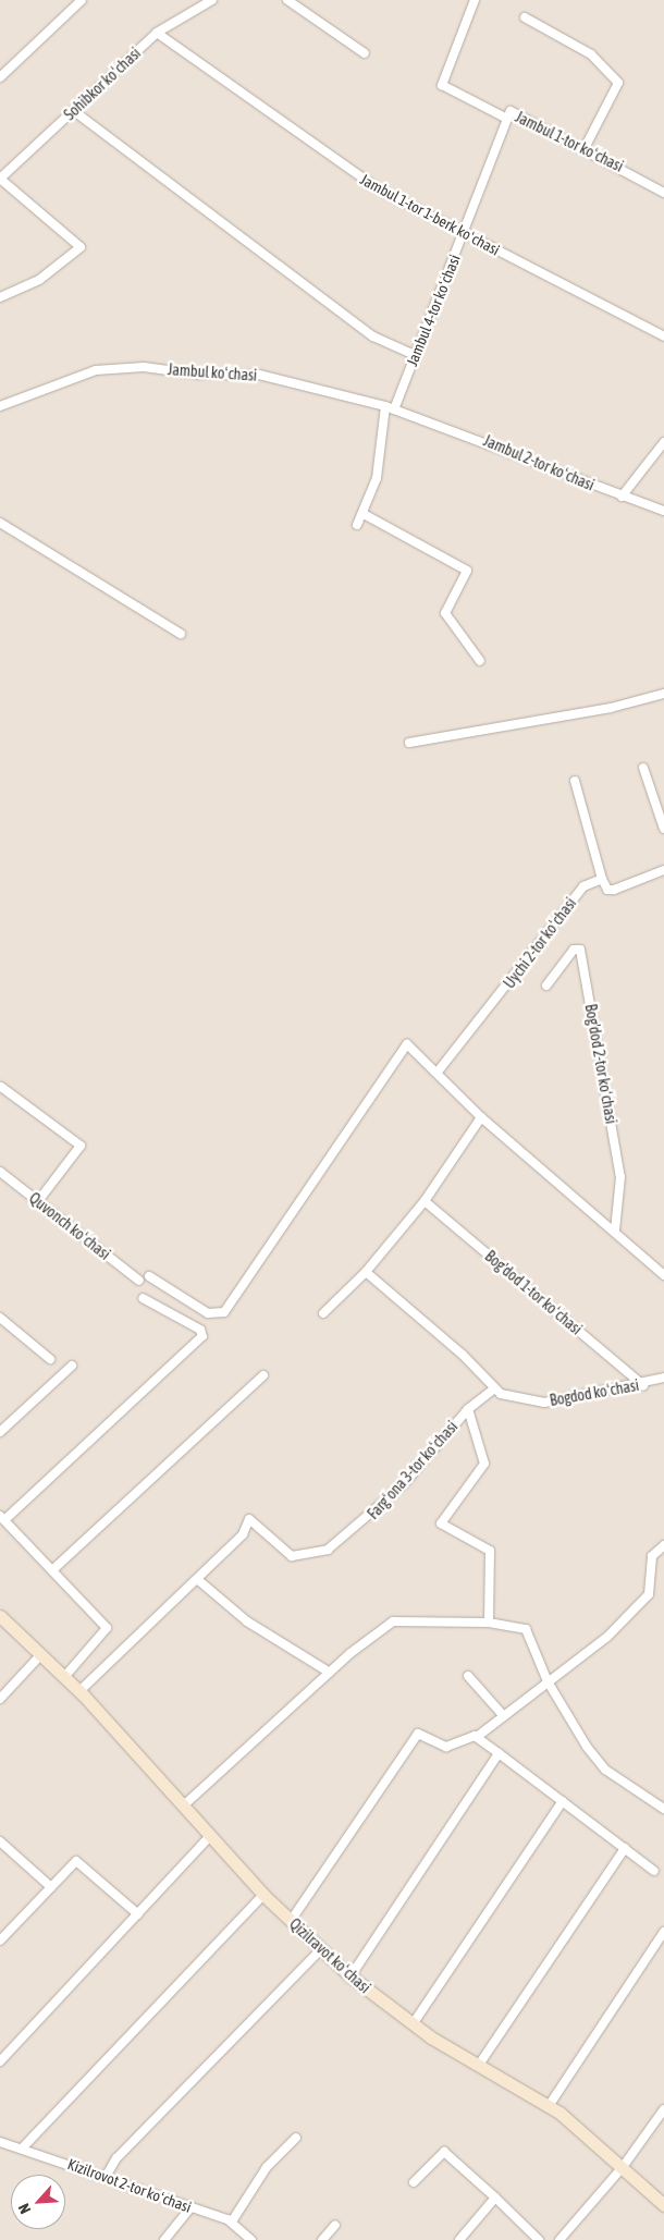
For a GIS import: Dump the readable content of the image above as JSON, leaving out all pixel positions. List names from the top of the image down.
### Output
{
  "streets": {
    "street": [
      "Sohibkor koʻchasi",
      "Jambul 1-tor koʻchasi",
      "Jambul 1-tor 1-berk koʻchasi",
      "Jambul 4-tor koʻchasi",
      "Jambul koʻchasi",
      "Jambul 2-tor koʻchasi",
      "Uychi 2-tor koʻchasi",
      "Bog'dod 2-tor koʻchasi",
      "Quvonch koʻchasi",
      "Bog'dod 1-tor koʻchasi",
      "Bogdod koʻchasi",
      "Fargʻona 3-tor koʻchasi",
      "Qizilravot koʻchasi",
      "Kizilrovot 2-tor koʻchasi"
    ]
  },
  "crossings": [
    ["Sohibkor koʻchasi", "Jambul 1-tor 1-berk koʻchasi"],
    ["Jambul 1-tor koʻchasi", "Jambul 4-tor koʻchasi"],
    ["Jambul 1-tor 1-berk koʻchasi", "Jambul 4-tor koʻchasi"],
    ["Jambul 4-tor koʻchasi", "Jambul koʻchasi"],
    ["Jambul 4-tor koʻchasi", "Jambul 2-tor koʻchasi"],
    ["Jambul koʻchasi", "Jambul 2-tor koʻchasi"],
    ["Bog'dod 1-tor koʻchasi", "Bogdod koʻchasi"],
    ["Fargʻona 3-tor koʻchasi", "Qizilravot koʻchasi"]
  ],
  "north": "bottom left"
}
